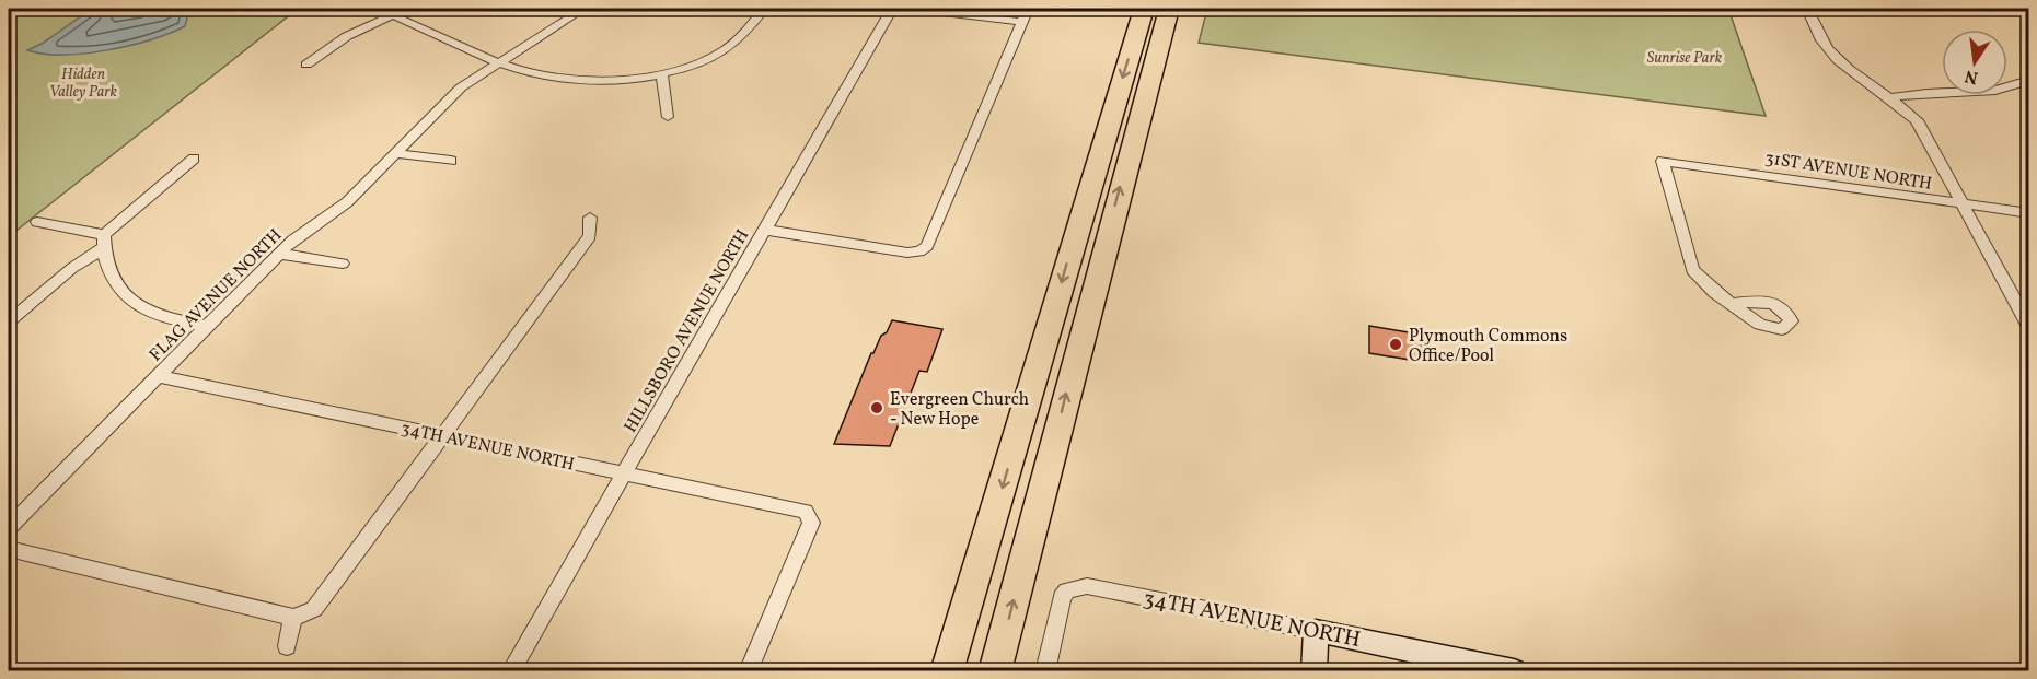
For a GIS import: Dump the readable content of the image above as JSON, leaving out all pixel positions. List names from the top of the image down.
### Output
{
  "streets": {
    "street": [
      "31ST AVENUE NORTH",
      "FLAG AVENUE NORTH",
      "HILLSBORO AVENUE NORTH",
      "34TH AVENUE NORTH"
    ]
  },
  "crossings": [
    ["FLAG AVENUE NORTH", "34TH AVENUE NORTH"],
    ["HILLSBORO AVENUE NORTH", "34TH AVENUE NORTH"]
  ],
  "parks": ["Sunrise Park", "Hidden Valley Park"],
  "places": ["Plymouth Commons Office/Pool", "Evergreen Church - New Hope"],
  "north": "bottom"
}
